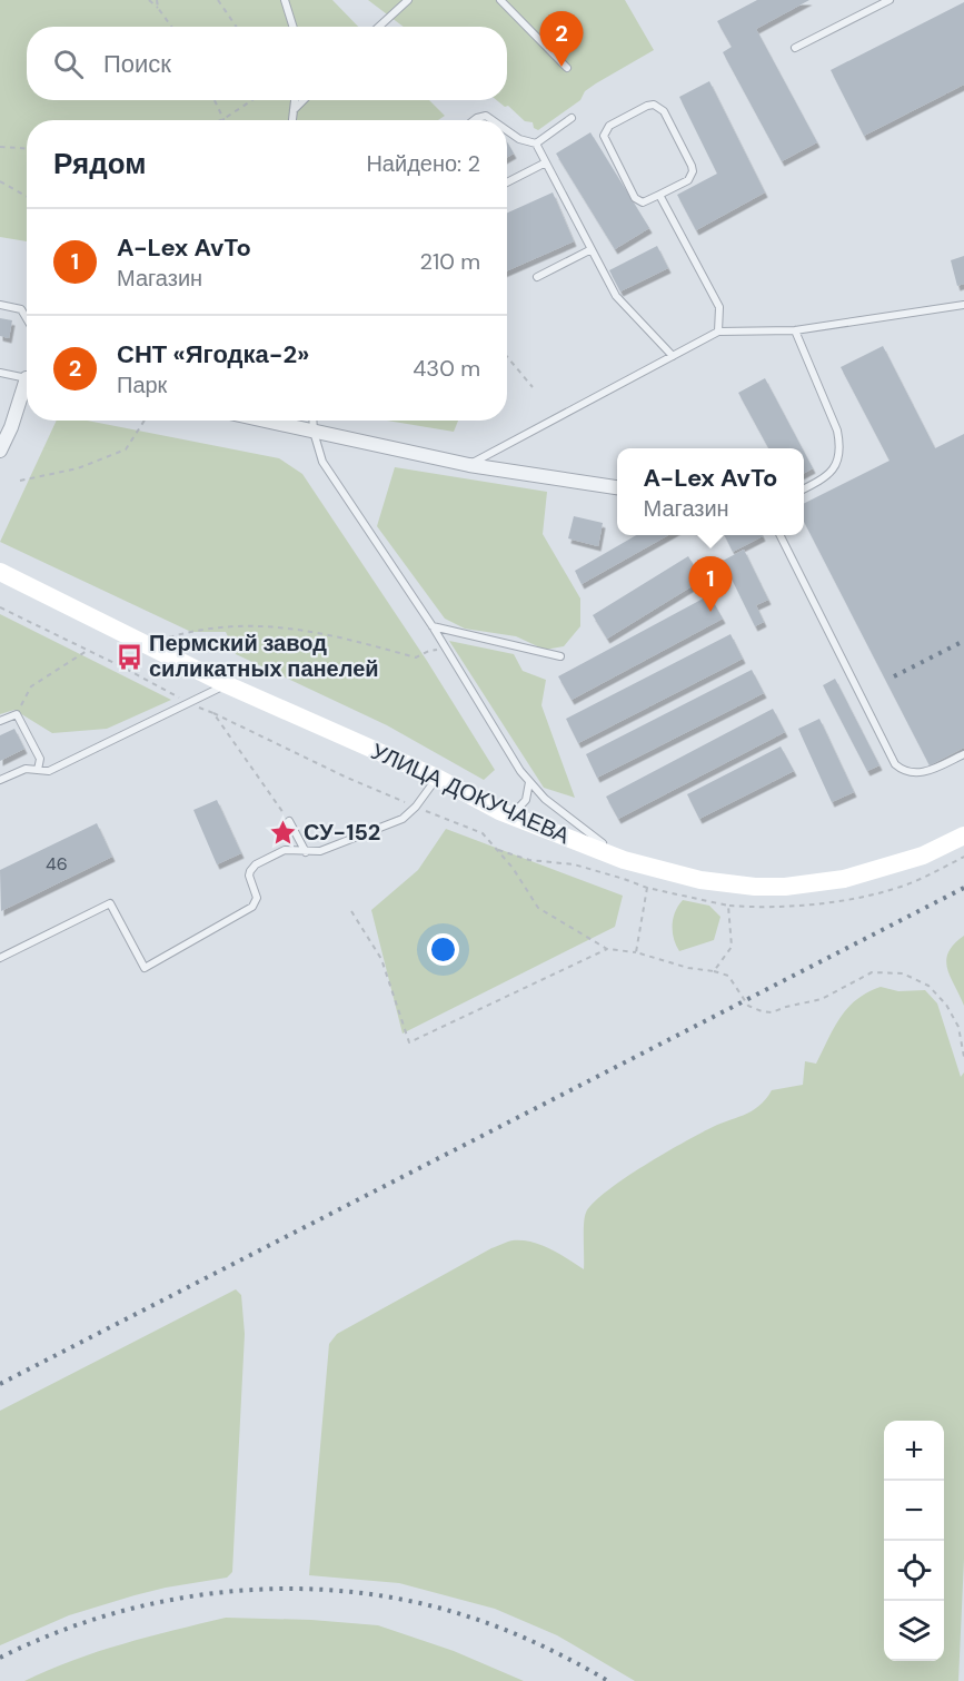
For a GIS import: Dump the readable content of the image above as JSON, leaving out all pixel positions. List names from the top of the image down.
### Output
{
  "streets": {
    "main road": ["УЛИЦА ДОКУЧАЕВА"]
  },
  "places": {
    "bus stop": ["Пермский завод силикатных панелей"],
    "place": ["СУ-152"]
  },
  "house_numbers": ["46"],
  "page": {
    "pins": ["2", "1"],
    "search": "Поиск",
    "heading": ["Рядом", "Найдено: 2"],
    "list": [
      {
        "mark": "1",
        "name": "A-Lex AvTo",
        "note": "Магазин",
        "value": "210 m"
      },
      {
        "mark": "2",
        "name": "СНТ «Ягодка-2»",
        "note": "Парк",
        "value": "430 m"
      }
    ],
    "popup": ["A-Lex AvTo", "Магазин"],
    "map_buttons": ["+", "−"]
  }
}
